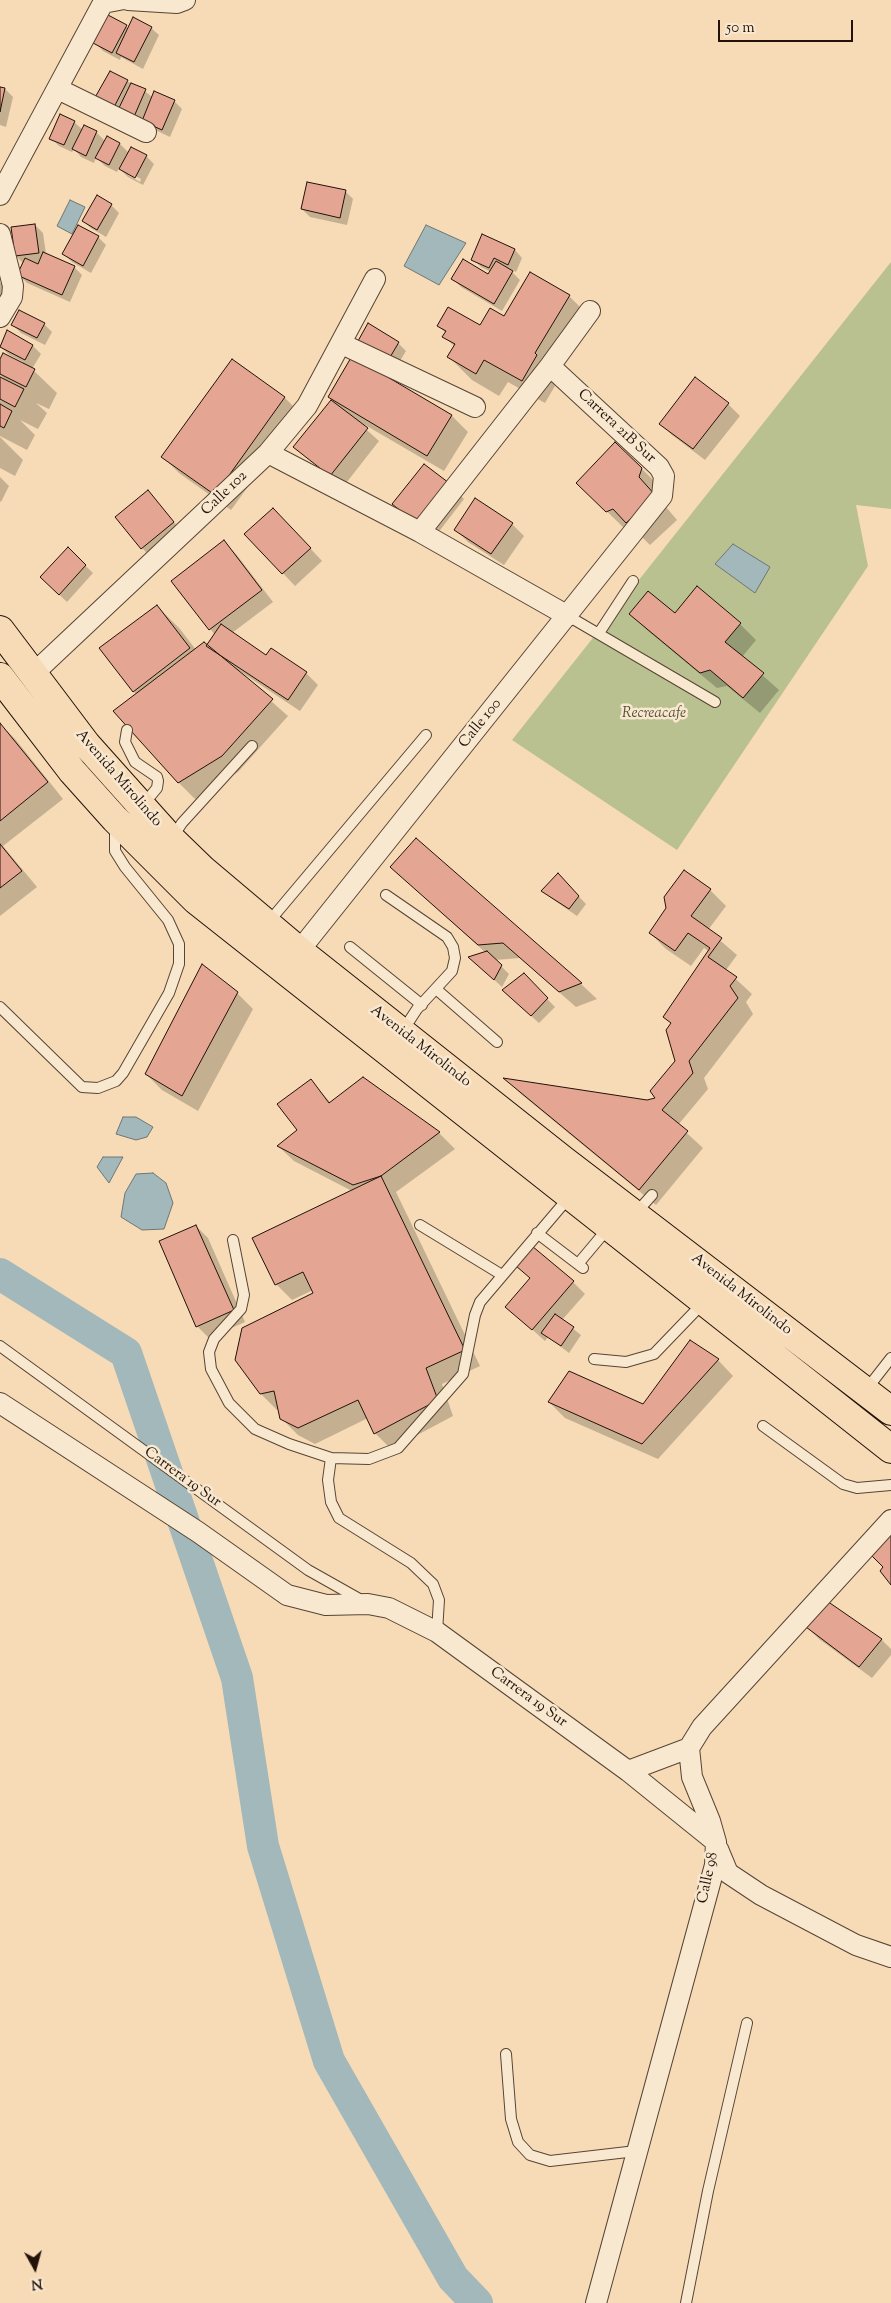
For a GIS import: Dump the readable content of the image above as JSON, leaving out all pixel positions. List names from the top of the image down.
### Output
{
  "streets": {
    "main road": ["Avenida Mirolindo"],
    "street": [
      "Carrera 21B Sur",
      "Calle 102",
      "Calle 100",
      "Carrera 19 Sur",
      "Calle 98"
    ]
  },
  "crossings": [
    ["Carrera 21B Sur", "Calle 100"],
    ["Calle 102", "Avenida Mirolindo"],
    ["Calle 100", "Avenida Mirolindo"],
    ["Carrera 19 Sur", "Calle 98"]
  ],
  "parks": ["Recreacafe"],
  "scale_bar": "50 m",
  "north": "bottom"
}
